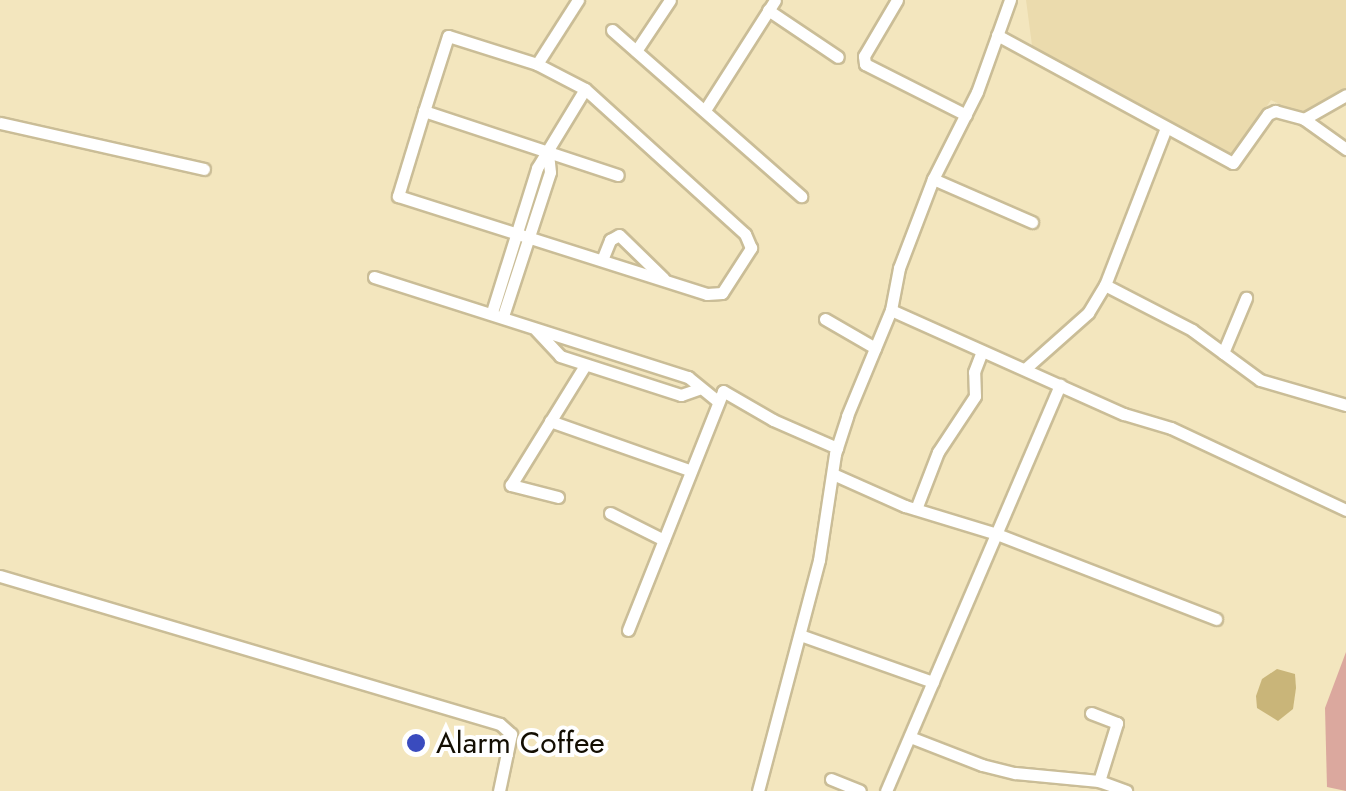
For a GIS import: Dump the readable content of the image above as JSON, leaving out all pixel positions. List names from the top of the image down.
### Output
{
  "places": ["Alarm Coffee"]
}
